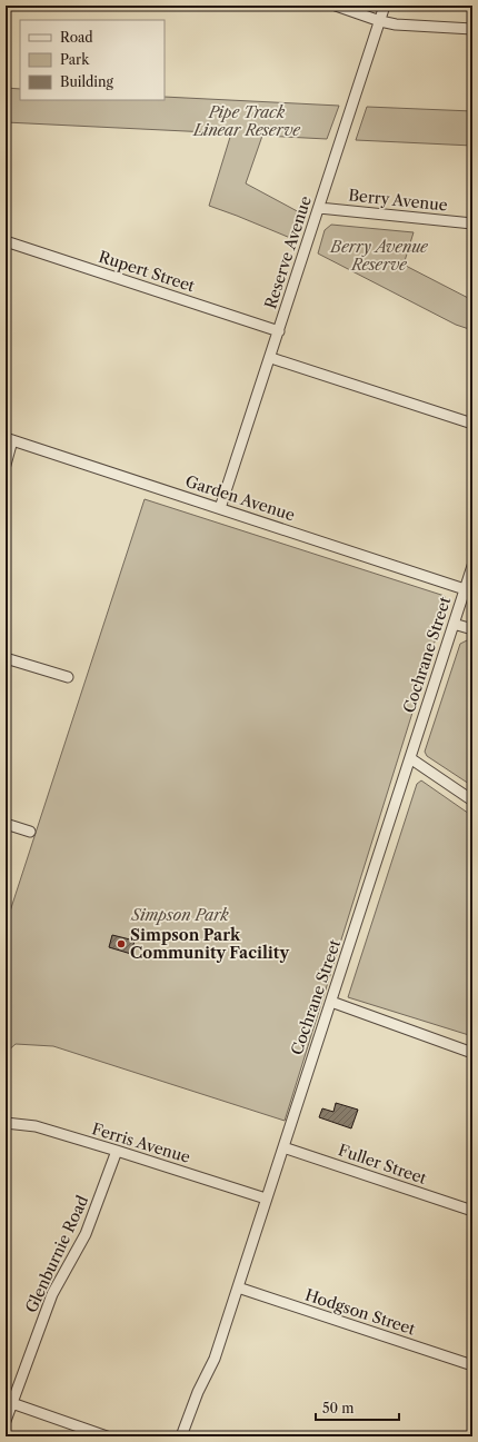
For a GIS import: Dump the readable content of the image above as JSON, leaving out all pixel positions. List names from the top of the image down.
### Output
{
  "streets": {
    "street": [
      "Berry Avenue",
      "Reserve Avenue",
      "Rupert Street",
      "Garden Avenue",
      "Cochrane Street",
      "Ferris Avenue",
      "Fuller Street",
      "Glenburnie Road",
      "Hodgson Street"
    ]
  },
  "crossings": [
    ["Berry Avenue", "Reserve Avenue"],
    ["Reserve Avenue", "Rupert Street"],
    ["Reserve Avenue", "Garden Avenue"],
    ["Garden Avenue", "Cochrane Street"],
    ["Cochrane Street", "Ferris Avenue"],
    ["Cochrane Street", "Fuller Street"],
    ["Cochrane Street", "Hodgson Street"],
    ["Ferris Avenue", "Glenburnie Road"]
  ],
  "parks": ["Pipe Track Linear Reserve", "Berry Avenue Reserve", "Simpson Park"],
  "places": ["Simpson Park Community Facility"],
  "legend": ["Road", "Park", "Building"],
  "scale_bar": "50 m"
}
